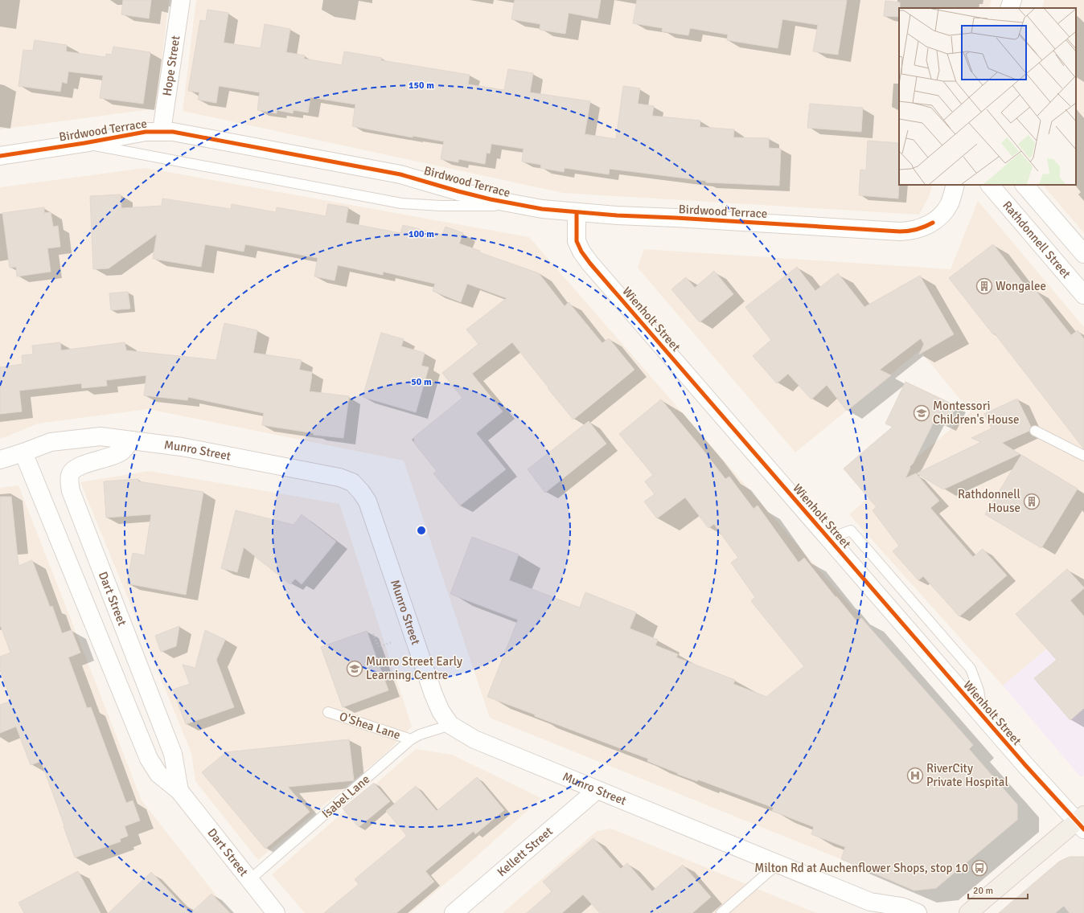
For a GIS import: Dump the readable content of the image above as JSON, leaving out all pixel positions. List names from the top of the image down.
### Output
{
  "streets": {
    "street": [
      "Hope Street",
      "Birdwood Terrace",
      "Rathdonnell Street",
      "Wienholt Street",
      "Munro Street",
      "Dart Street",
      "Kellett Street"
    ],
    "lane": ["O'Shea Lane", "Isabel Lane"]
  },
  "crossings": [
    ["Hope Street", "Birdwood Terrace"],
    ["Birdwood Terrace", "Wienholt Street"],
    ["Munro Street", "Dart Street"],
    ["Munro Street", "Isabel Lane"],
    ["Munro Street", "Kellett Street"],
    ["Dart Street", "Isabel Lane"],
    ["O'Shea Lane", "Isabel Lane"]
  ],
  "places": {
    "building": ["Wongalee", "Rathdonnell House"],
    "school or university": ["Montessori Children's House", "Munro Street Early Learning Centre"],
    "hospital": ["RiverCity Private Hospital"],
    "bus stop": ["Milton Rd at Auchenflower Shops, stop 10"]
  },
  "scale_bar": "20 m",
  "rings": ["150 m", "100 m", "50 m"]
}
